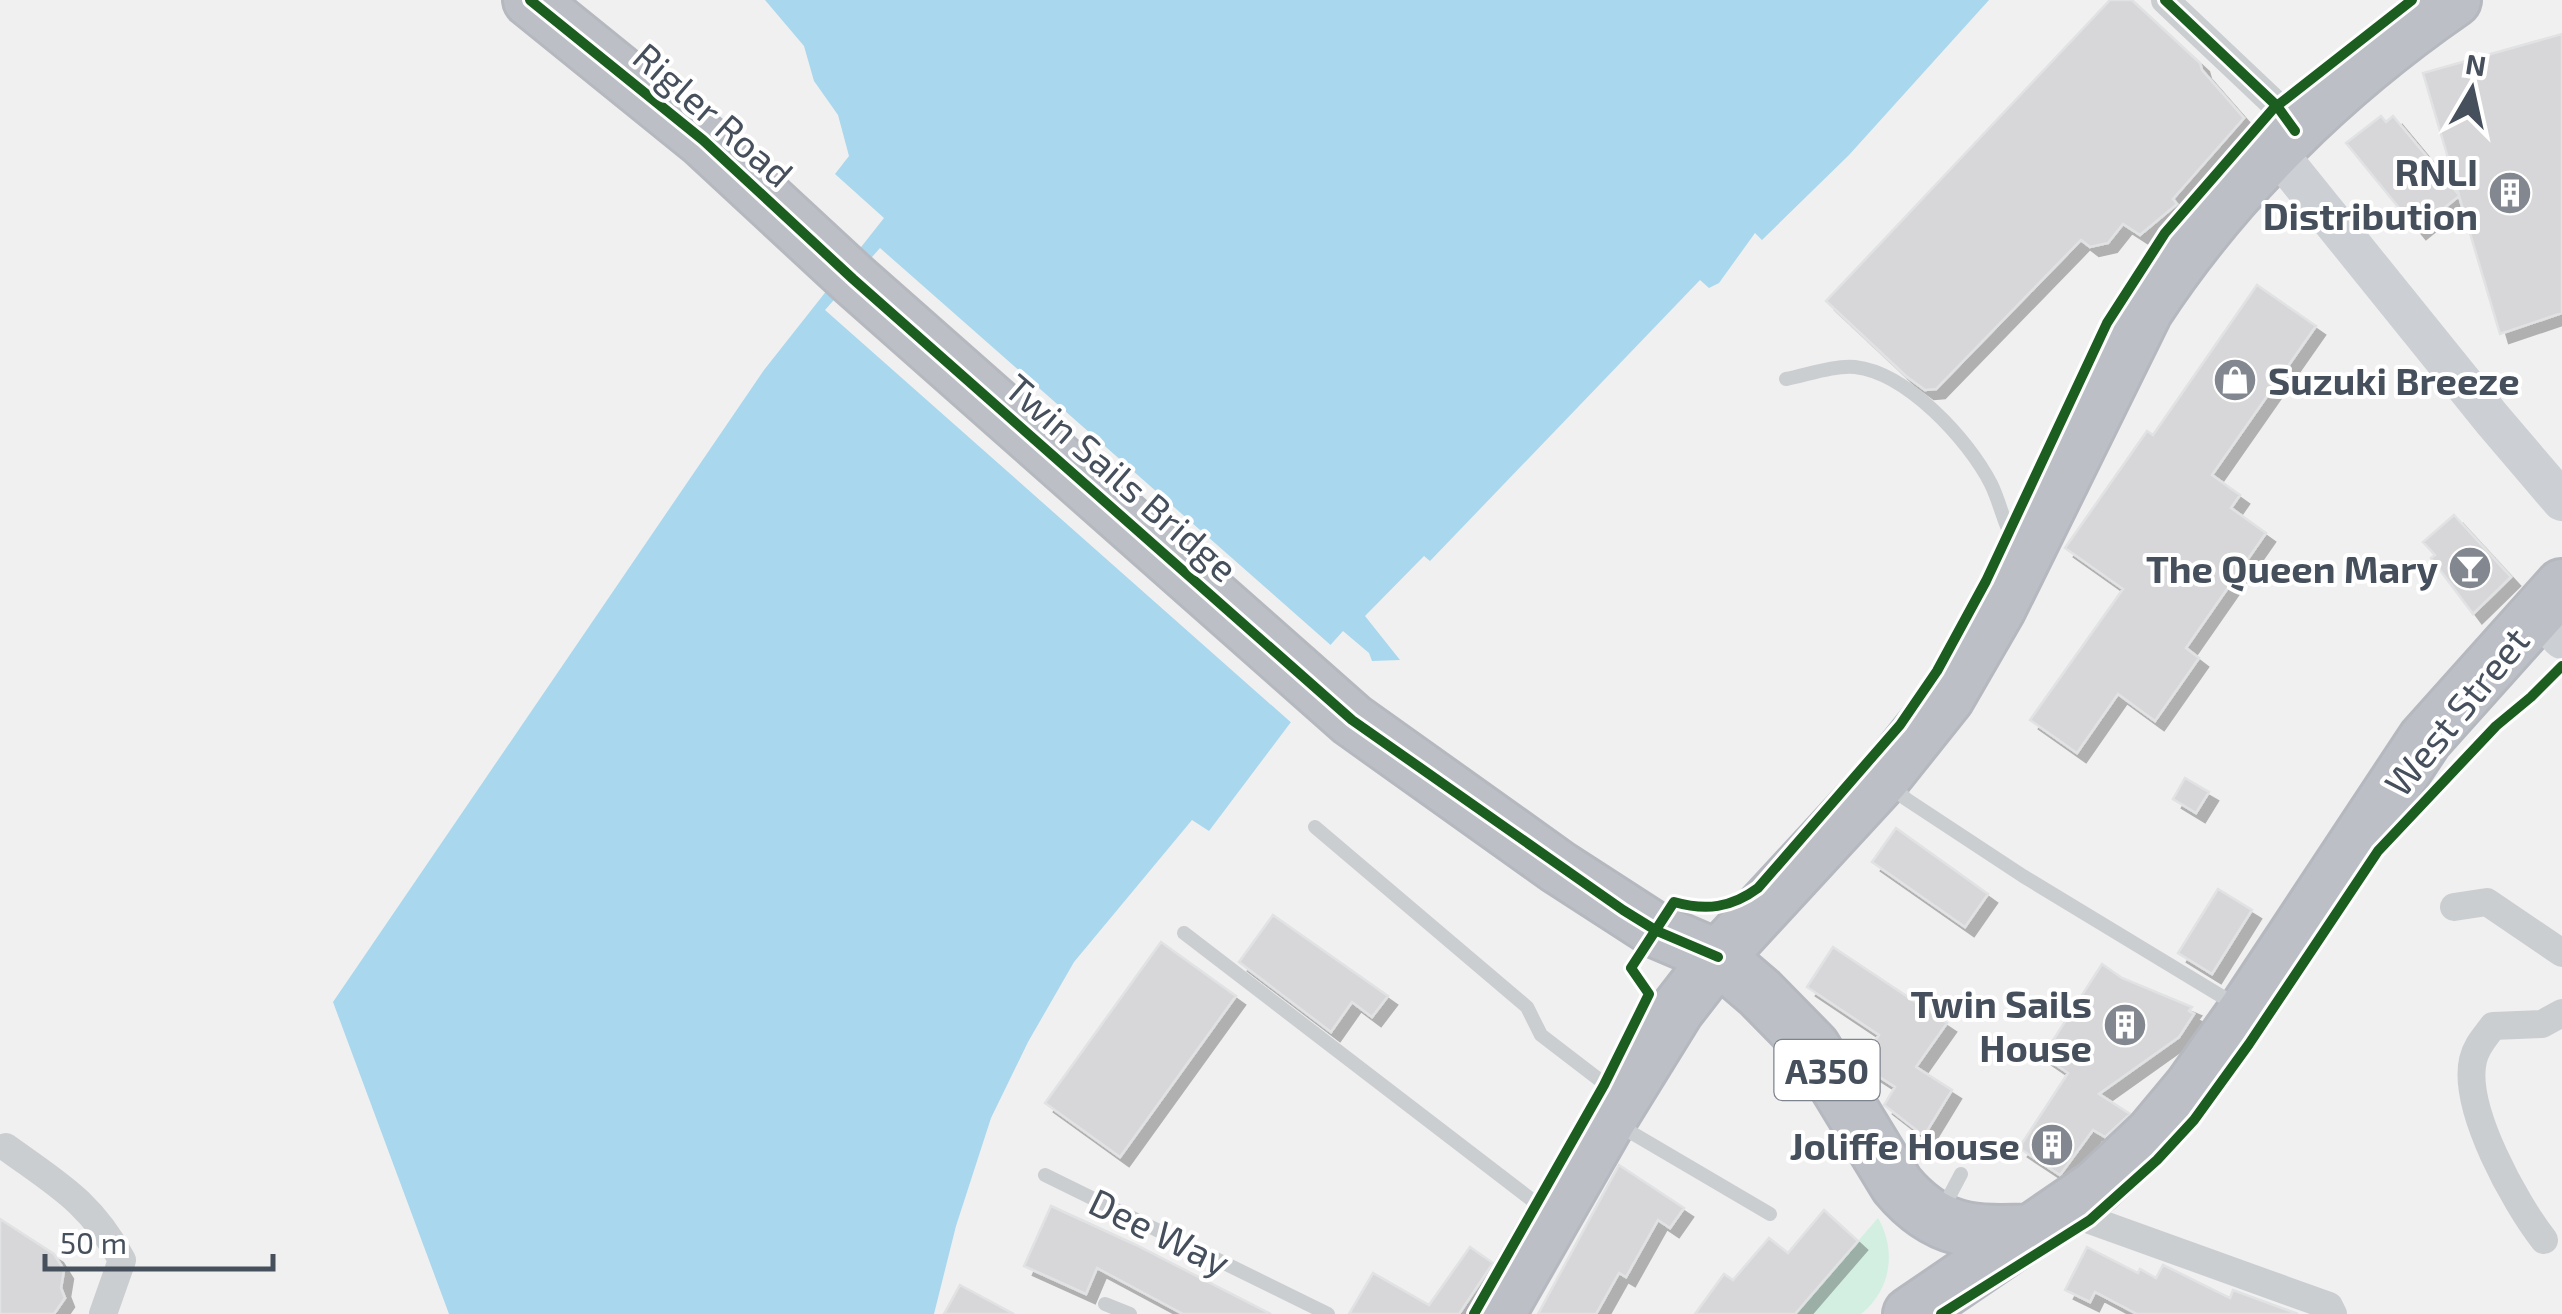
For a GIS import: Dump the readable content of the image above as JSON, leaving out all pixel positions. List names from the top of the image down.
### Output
{
  "streets": {
    "highway": [
      "Rigler Road",
      "Twin Sails Bridge",
      "West Street",
      "A350"
    ],
    "lane": ["Dee Way"]
  },
  "crossings": [
    ["Rigler Road", "Twin Sails Bridge"],
    ["Twin Sails Bridge", "A350"],
    ["West Street", "A350"]
  ],
  "places": {
    "building": ["RNLI Distribution", "Twin Sails House", "Joliffe House"],
    "shop": ["Suzuki Breeze"],
    "bar": ["The Queen Mary"]
  },
  "scale_bar": "50 m",
  "north": "top"
}
